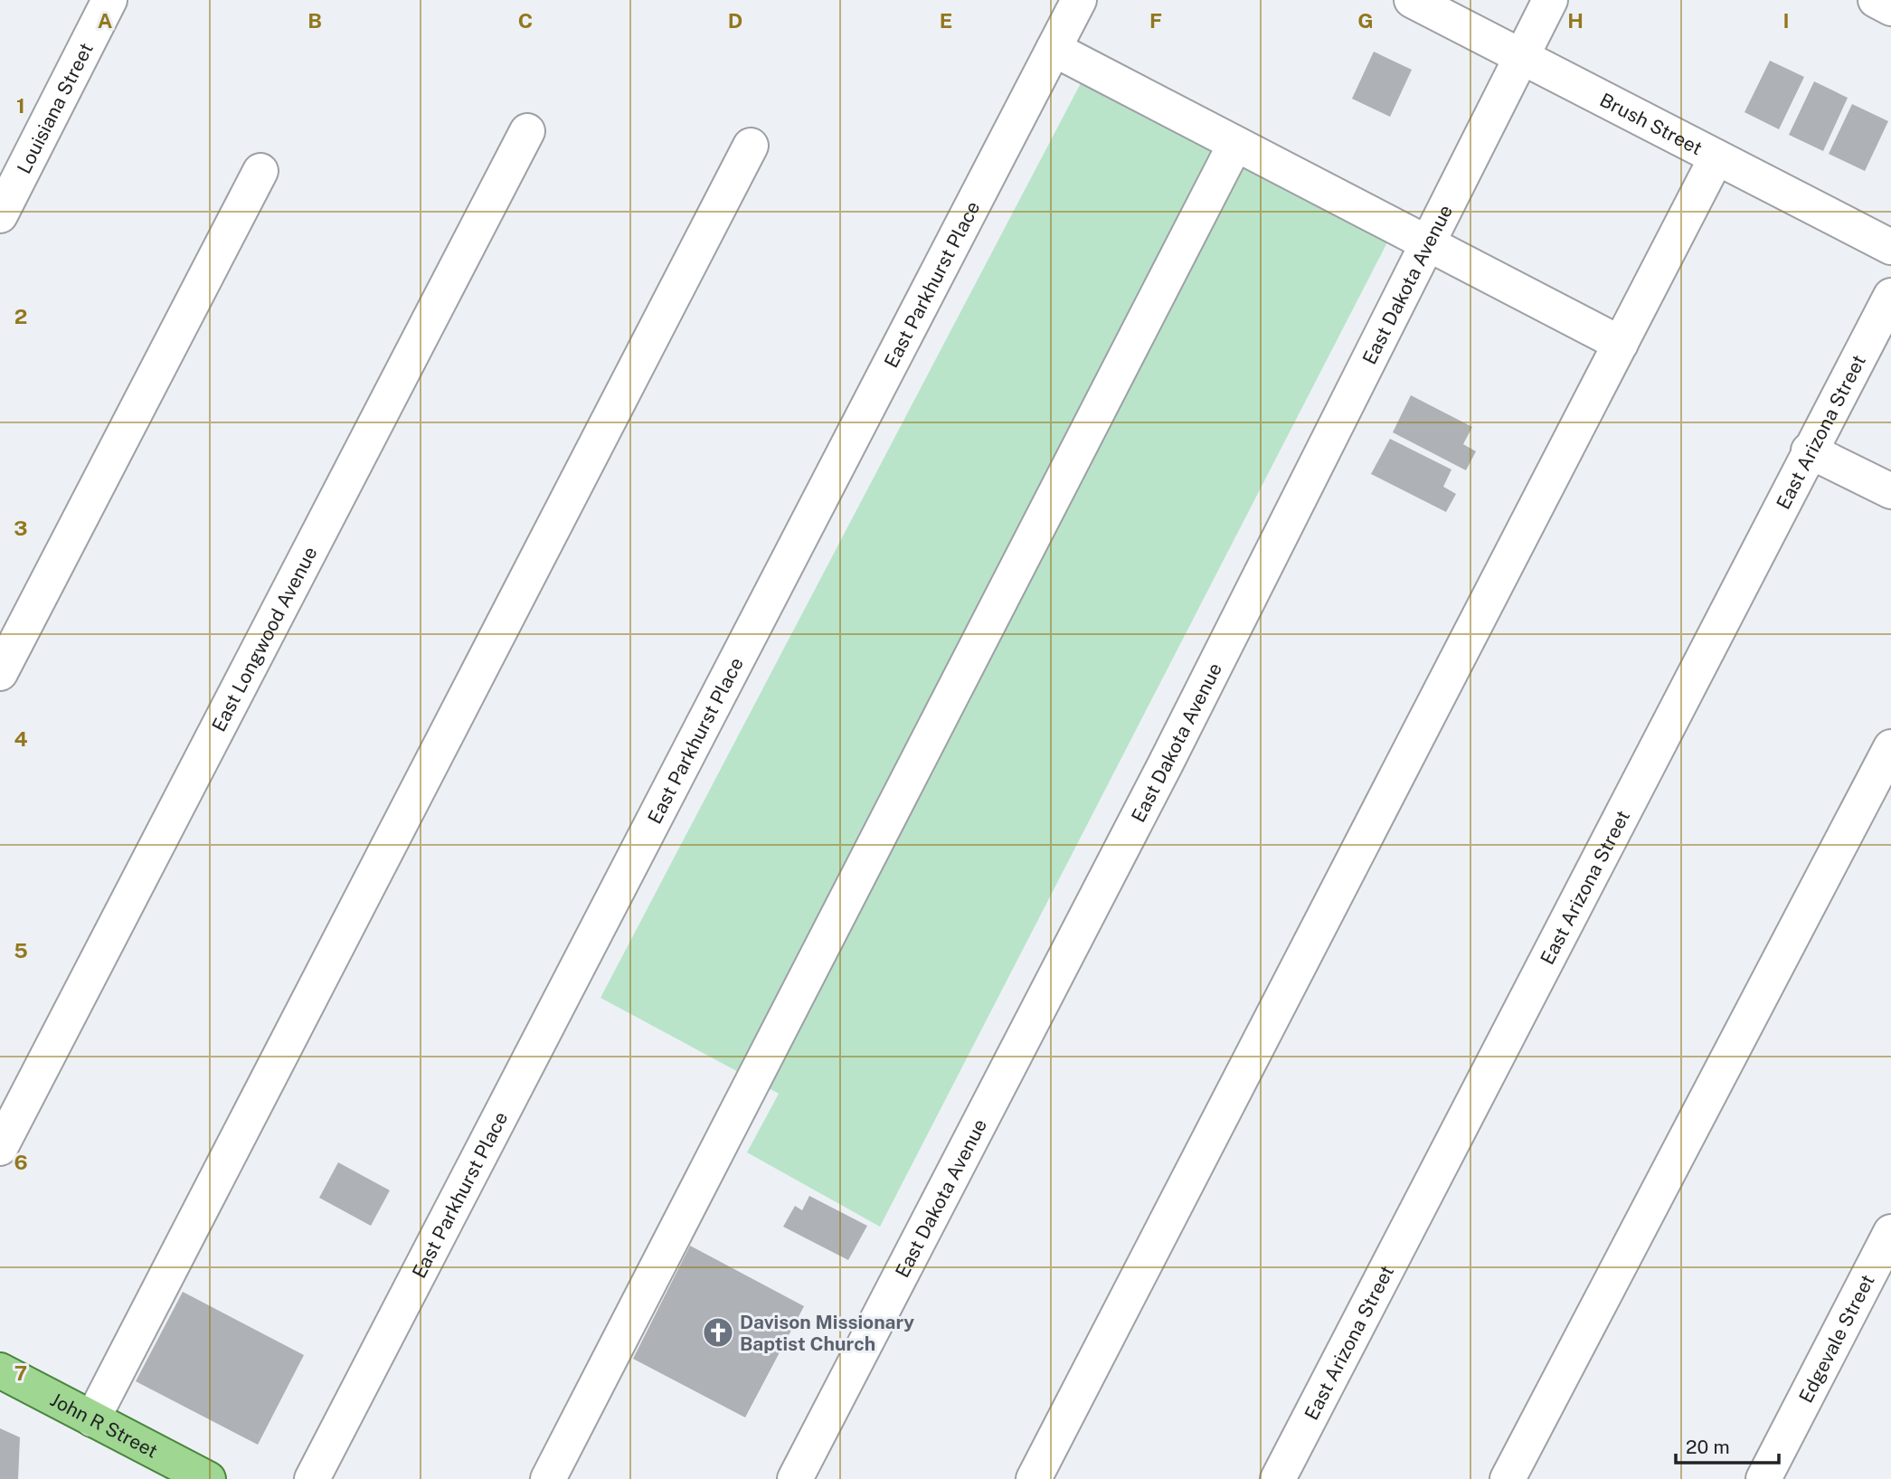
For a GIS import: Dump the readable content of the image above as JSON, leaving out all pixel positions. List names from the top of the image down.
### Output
{
  "streets": {
    "main road": ["John R Street"],
    "street": [
      "Louisiana Street",
      "Brush Street",
      "East Parkhurst Place",
      "East Dakota Avenue",
      "East Arizona Street",
      "East Longwood Avenue",
      "Edgevale Street"
    ]
  },
  "crossings": [
    ["Brush Street", "East Dakota Avenue"]
  ],
  "places": {
    "church": ["Davison Missionary Baptist Church"]
  },
  "scale_bar": "20 m",
  "grid": {
    "columns": [
      "A",
      "B",
      "C",
      "D",
      "E",
      "F",
      "G",
      "H",
      "I"
    ],
    "rows": [
      "1",
      "2",
      "3",
      "4",
      "5",
      "6",
      "7"
    ]
  }
}
